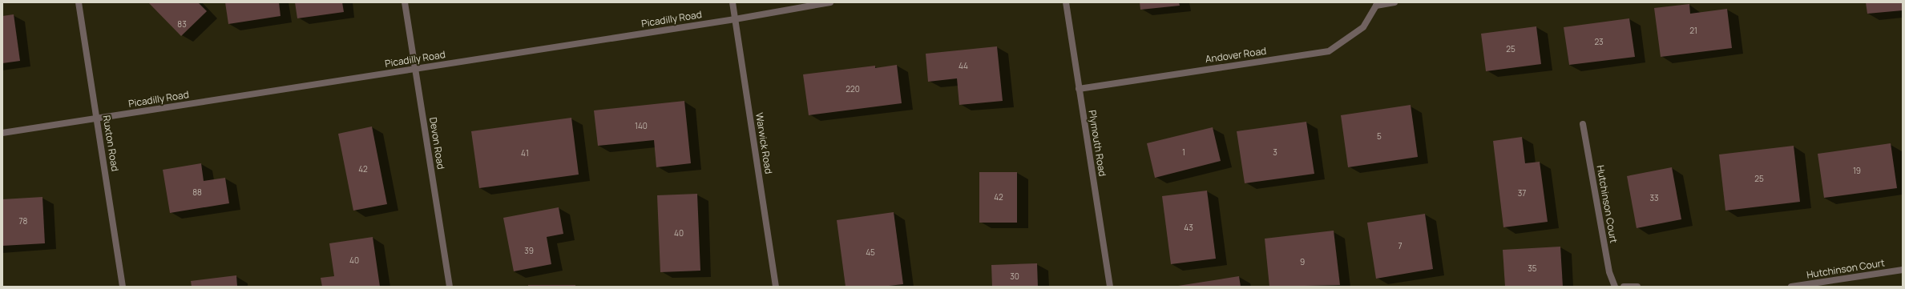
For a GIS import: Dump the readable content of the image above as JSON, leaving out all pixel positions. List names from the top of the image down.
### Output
{
  "streets": {
    "street": [
      "Picadilly Road",
      "Andover Road",
      "Ruxton Road",
      "Devon Road",
      "Warwick Road",
      "Plymouth Road",
      "Hutchinson Court"
    ]
  },
  "crossings": [
    ["Picadilly Road", "Ruxton Road"],
    ["Picadilly Road", "Devon Road"],
    ["Picadilly Road", "Warwick Road"],
    ["Andover Road", "Plymouth Road"]
  ],
  "house_numbers": [
    "83",
    "21",
    "23",
    "25",
    "44",
    "220",
    "140",
    "5",
    "1",
    "3",
    "41",
    "42",
    "19",
    "25",
    "88",
    "37",
    "42",
    "33",
    "78",
    "43",
    "40",
    "7",
    "39",
    "45",
    "40",
    "9",
    "35",
    "30"
  ]
}
